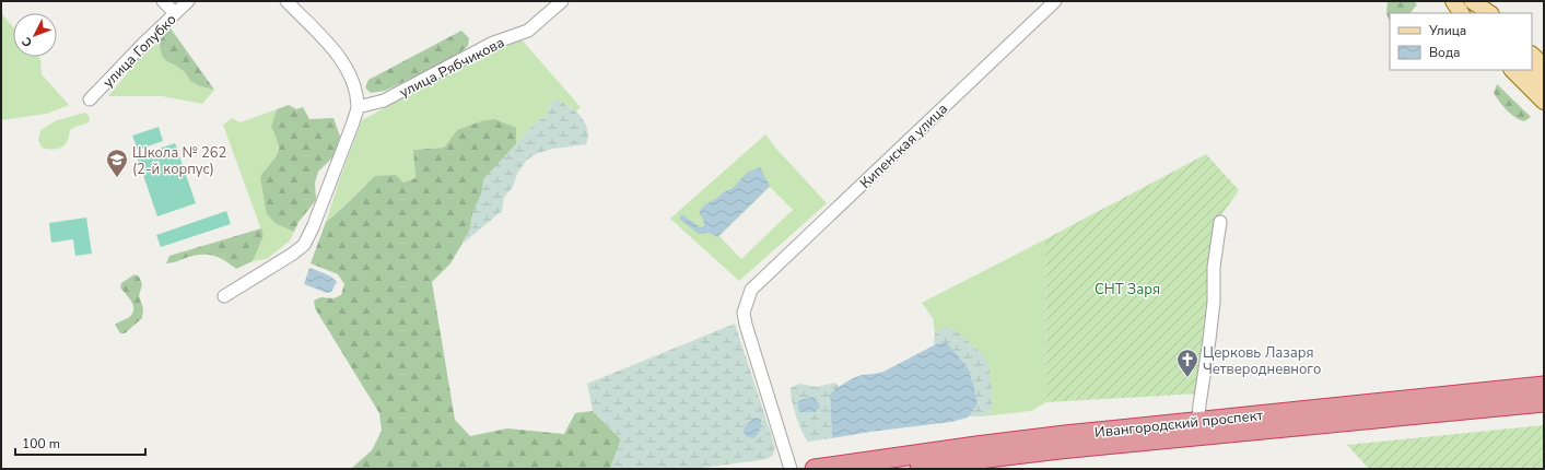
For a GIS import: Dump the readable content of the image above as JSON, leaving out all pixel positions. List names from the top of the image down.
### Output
{
  "streets": {
    "highway": ["Ивангородский проспект"],
    "street": ["улица Голубко", "улица Рябчикова", "Кипенская улица"]
  },
  "parks": ["СНТ Заря"],
  "places": {
    "school or university": ["Школа № 262 (2-й корпус)"],
    "church": ["Церковь Лазаря Четверодневного"]
  },
  "legend": ["Улица", "Вода"],
  "scale_bar": "100 m",
  "north": "bottom left"
}
